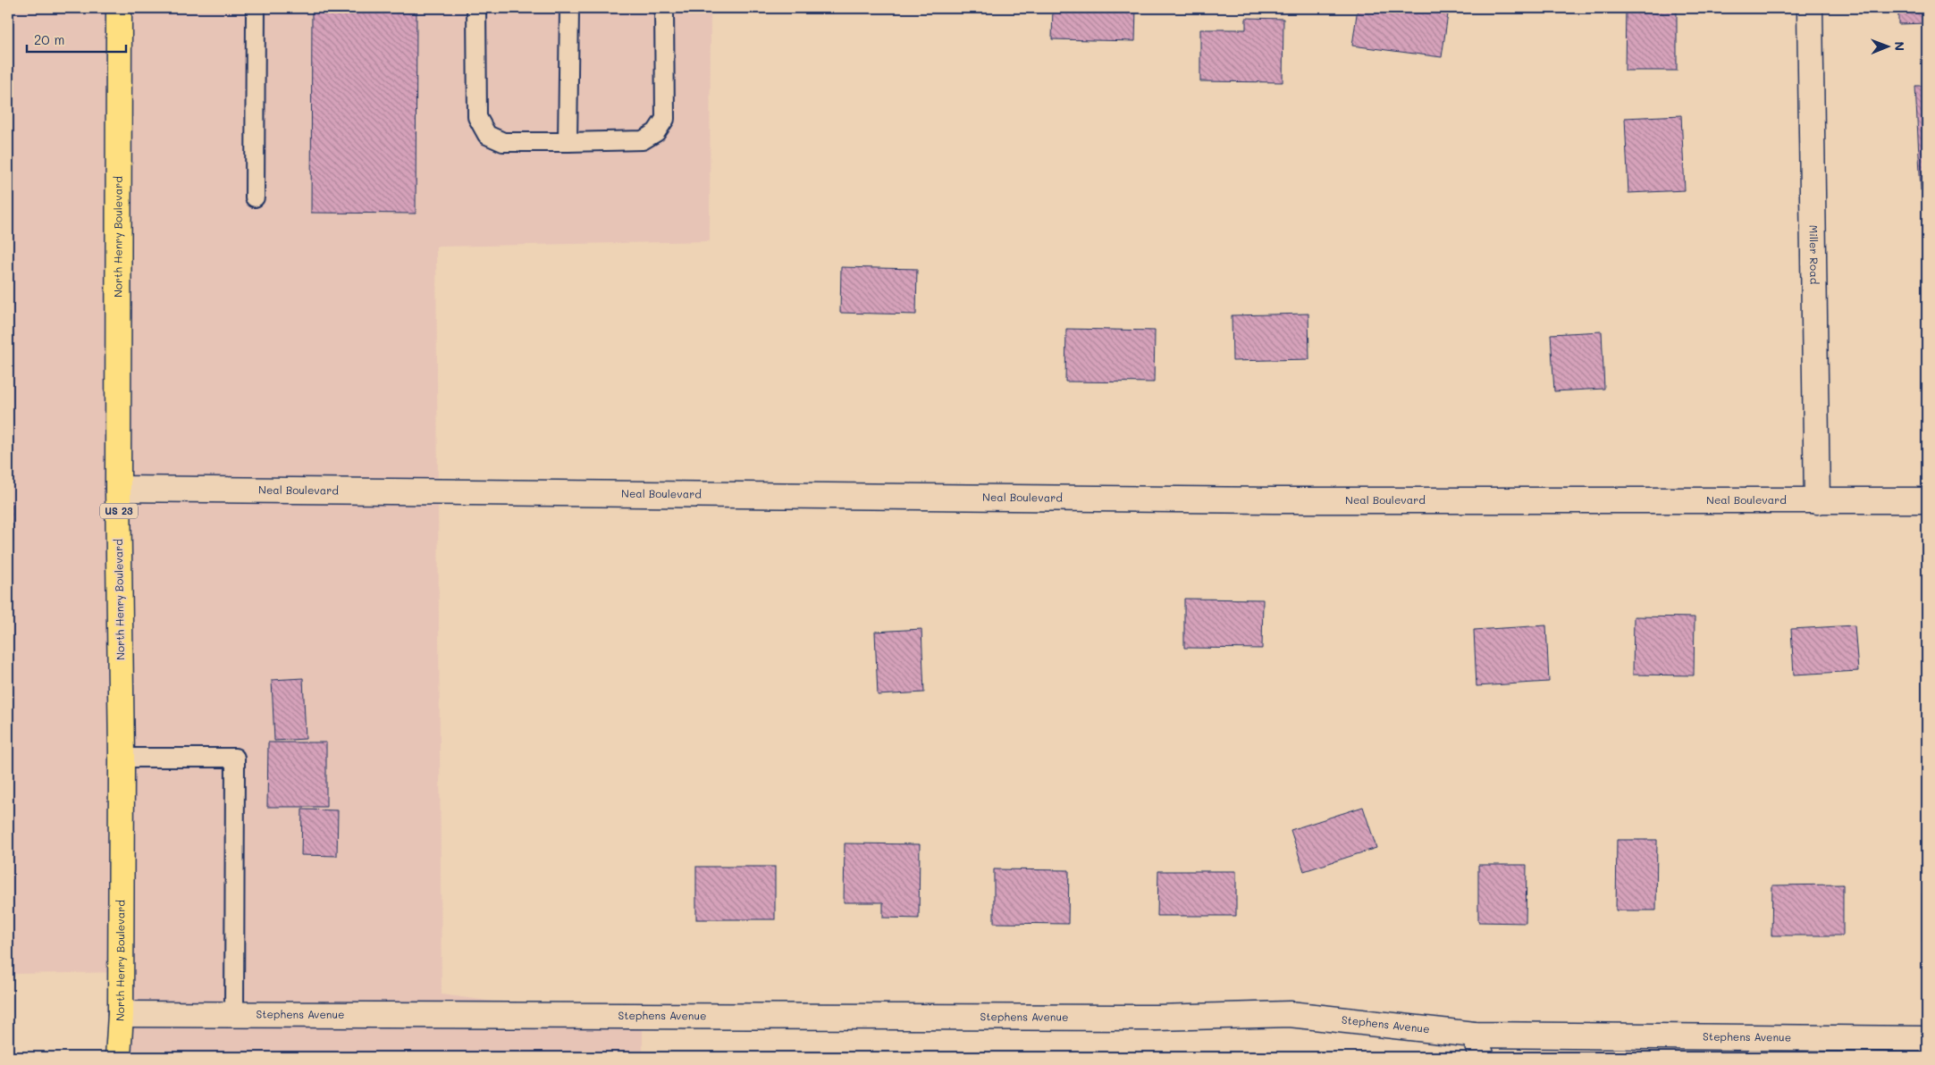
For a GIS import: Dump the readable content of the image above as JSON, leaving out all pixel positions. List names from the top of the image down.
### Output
{
  "streets": {
    "highway": ["North Henry Boulevard", "US 23"],
    "street": ["Miller Road", "Neal Boulevard", "Stephens Avenue"]
  },
  "crossings": [
    ["North Henry Boulevard", "Neal Boulevard"],
    ["North Henry Boulevard", "Stephens Avenue"],
    ["Miller Road", "Neal Boulevard"]
  ],
  "scale_bar": "20 m",
  "north": "right"
}
